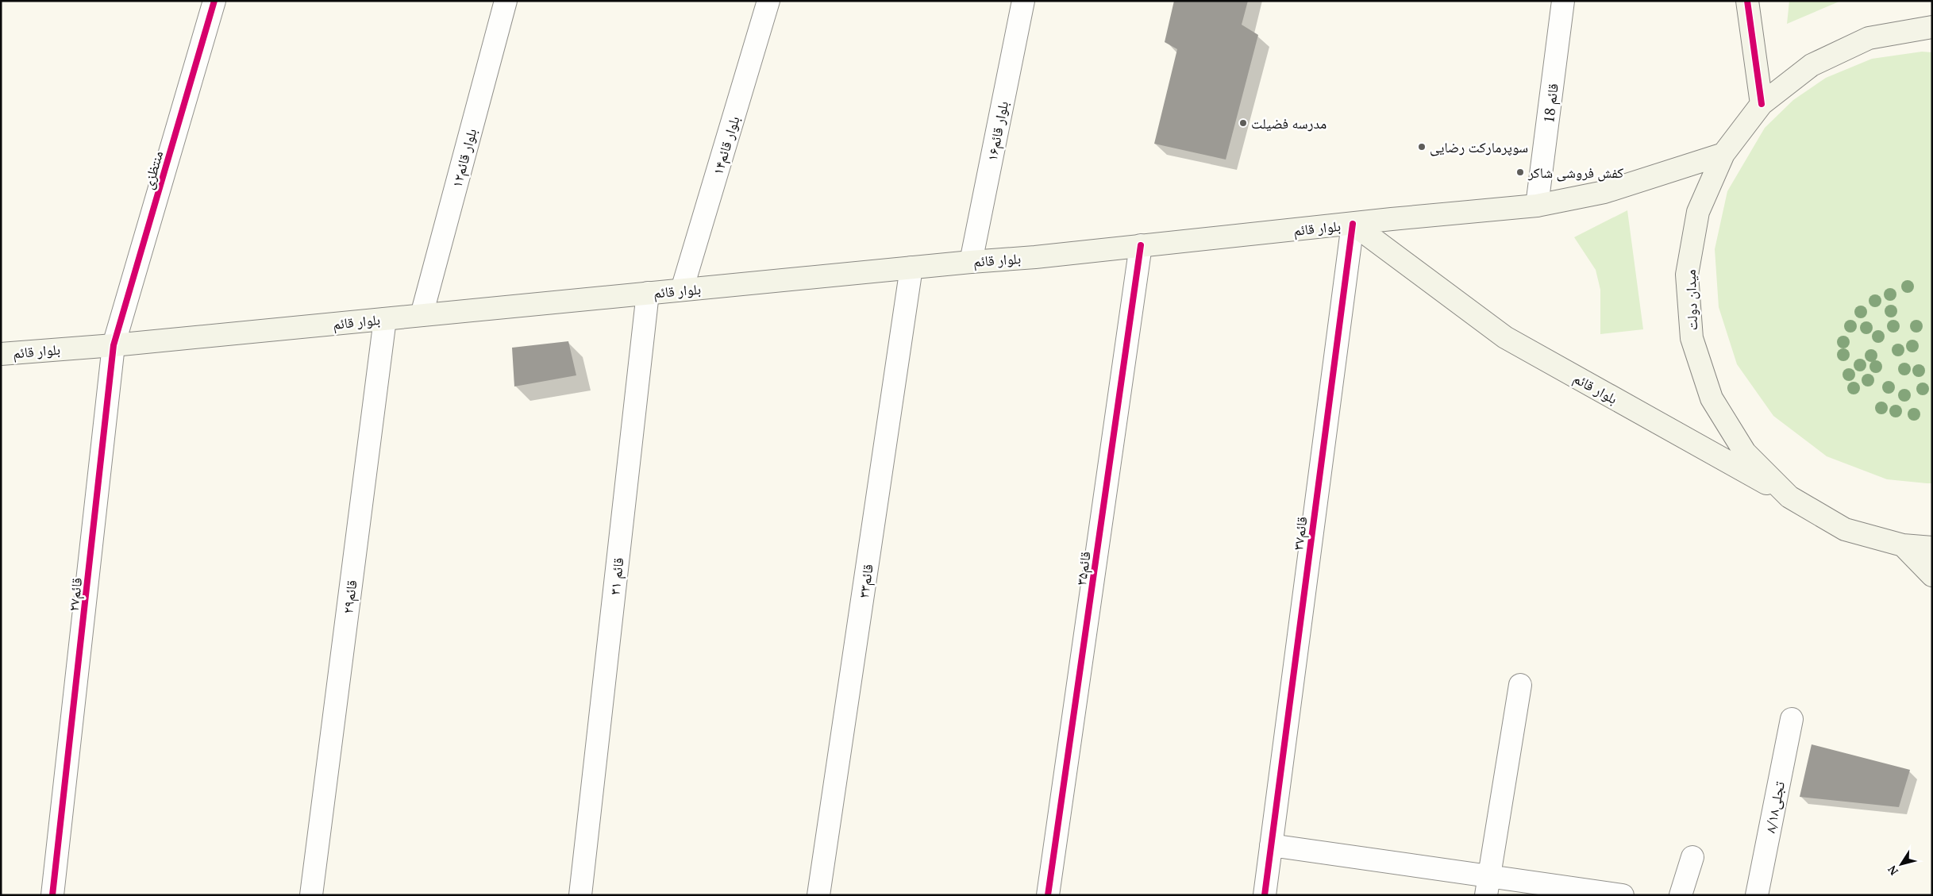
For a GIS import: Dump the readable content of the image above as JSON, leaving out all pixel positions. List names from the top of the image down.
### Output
{
  "streets": {
    "main road": ["بلوار قائم", "میدان دولت"],
    "street": [
      "18 قائم",
      "بلوار قائم۱۶",
      "بلوار قائم۱۴",
      "بلوار قائم۱۲",
      "منتظزی",
      "قائم۳۷",
      "قائم۳۵",
      "قائم ۳۱",
      "قائم۳۳",
      "قائم۲۷",
      "قائم۲۹",
      "تجلی۸/۱۸"
    ]
  },
  "crossings": [
    ["18 قائم", "بلوار قائم"],
    ["بلوار قائم۱۶", "بلوار قائم"],
    ["بلوار قائم۱۴", "بلوار قائم"],
    ["بلوار قائم۱۲", "بلوار قائم"],
    ["منتظزی", "بلوار قائم"],
    ["منتظزی", "قائم۲۷"],
    ["بلوار قائم", "میدان دولت"],
    ["بلوار قائم", "قائم۳۷"],
    ["بلوار قائم", "قائم۳۵"],
    ["بلوار قائم", "قائم ۳۱"],
    ["بلوار قائم", "قائم۳۳"],
    ["بلوار قائم", "قائم۲۷"],
    ["بلوار قائم", "قائم۲۹"]
  ],
  "places": ["مدرسه فضیلت", "سوپرمارکت رضایی", "کفش فروشی شاکر"],
  "north": "bottom left"
}
